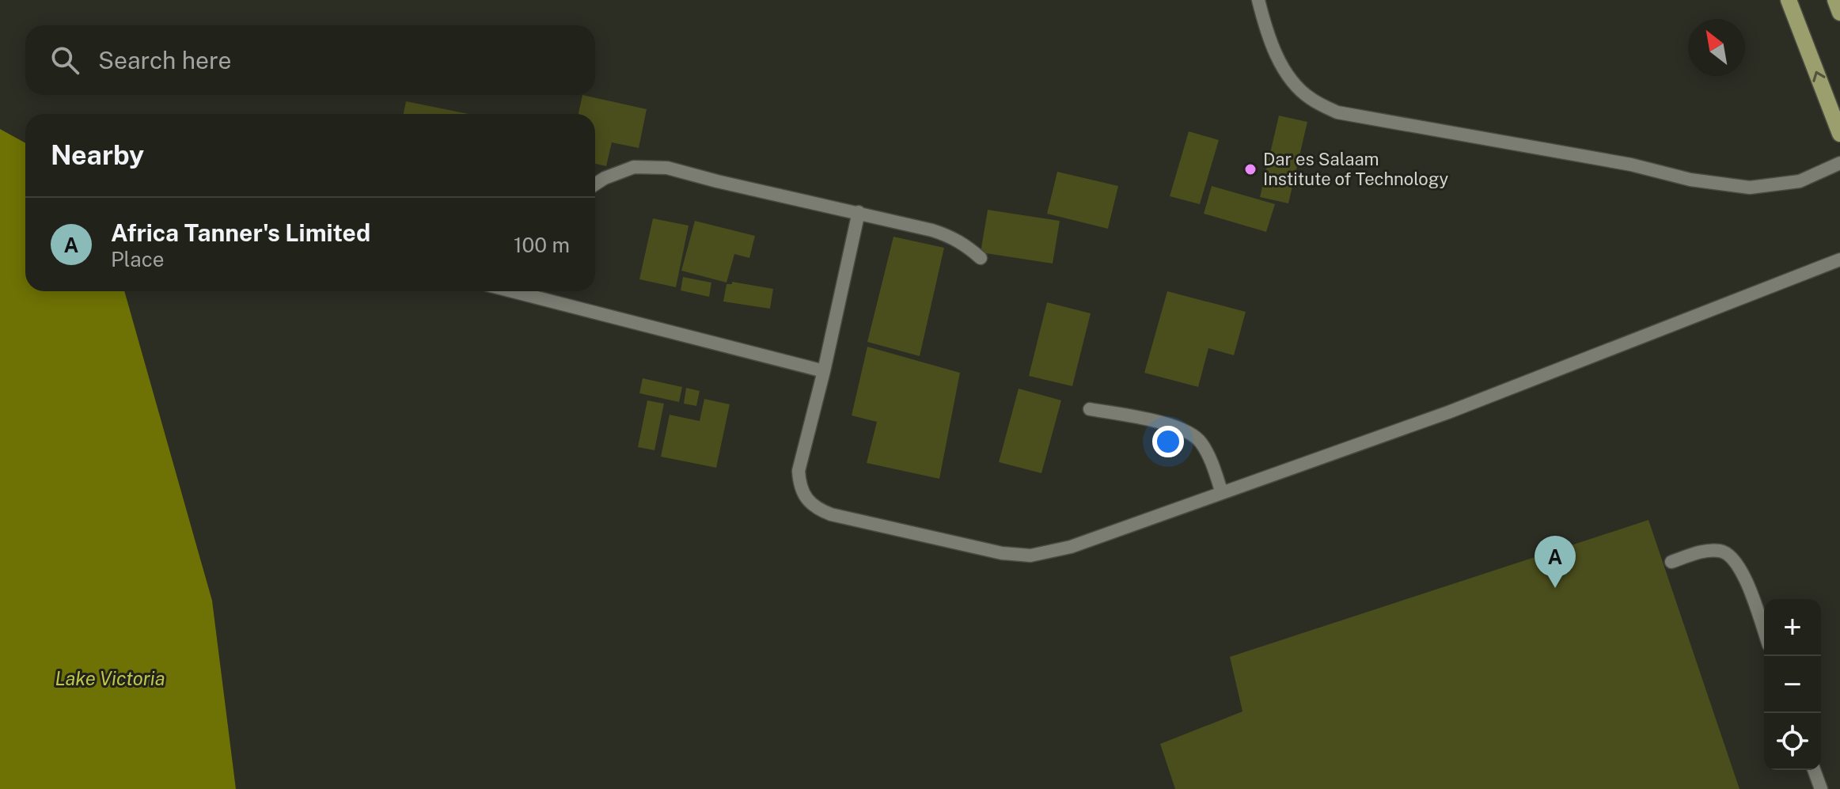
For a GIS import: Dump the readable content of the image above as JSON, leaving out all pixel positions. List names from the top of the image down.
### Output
{
  "water": ["Lake Victoria"],
  "places": ["Dar es Salaam Institute of Technology"],
  "north": "top left",
  "page": {
    "search": "Search here",
    "heading": "Nearby",
    "list": [
      {
        "mark": "A",
        "name": "Africa Tanner's Limited",
        "note": "Place",
        "value": "100 m"
      }
    ],
    "pins": "A",
    "map_buttons": ["+", "−"]
  }
}
